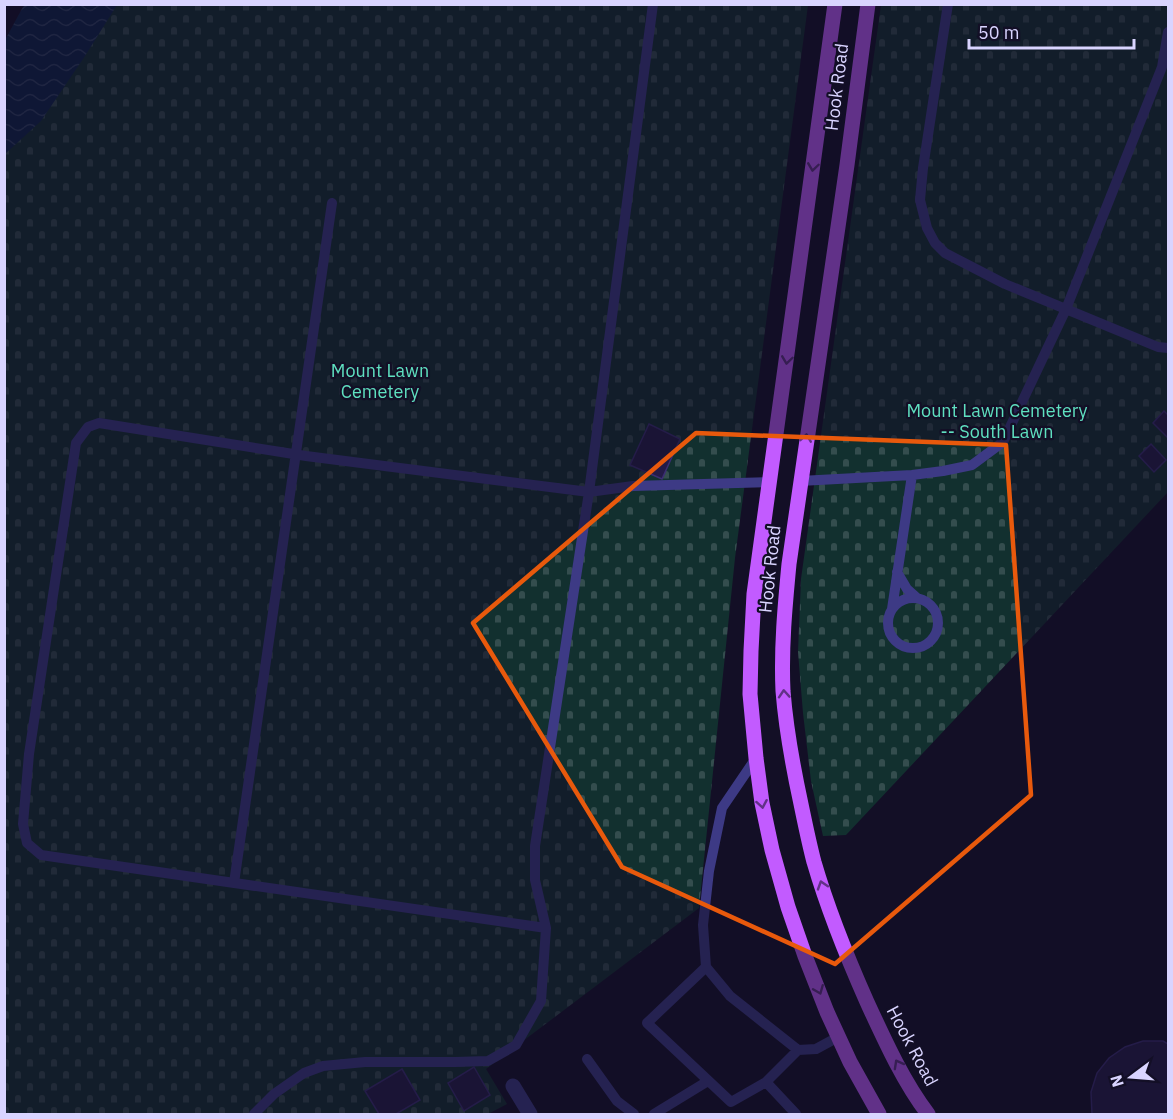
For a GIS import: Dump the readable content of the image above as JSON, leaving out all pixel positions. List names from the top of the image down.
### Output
{
  "streets": {
    "main road": ["Hook Road"]
  },
  "parks": ["Mount Lawn Cemetery", "Mount Lawn Cemetery -- South Lawn"],
  "scale_bar": "50 m",
  "north": "left"
}
